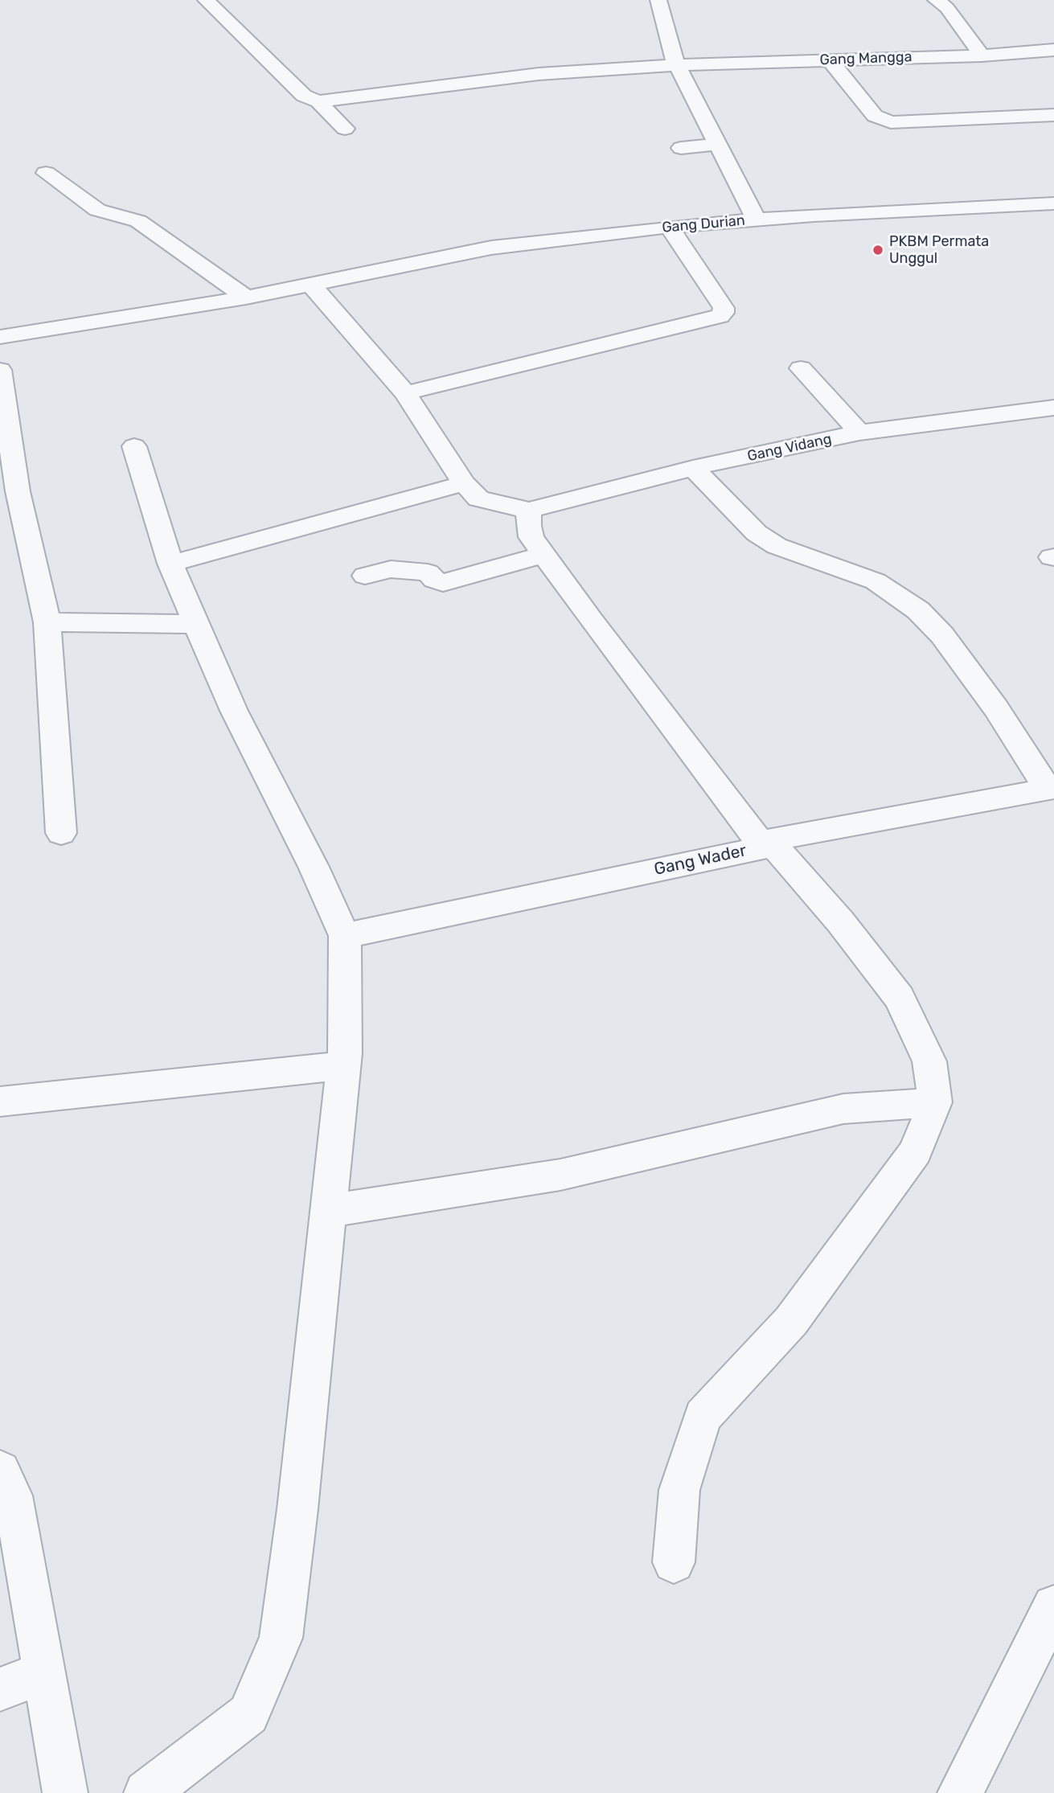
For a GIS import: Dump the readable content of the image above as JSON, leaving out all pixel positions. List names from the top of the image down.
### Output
{
  "streets": {
    "street": [
      "Gang Mangga",
      "Gang Durian",
      "Gang Vidang",
      "Gang Wader"
    ]
  },
  "places": ["PKBM Permata Unggul"]
}
